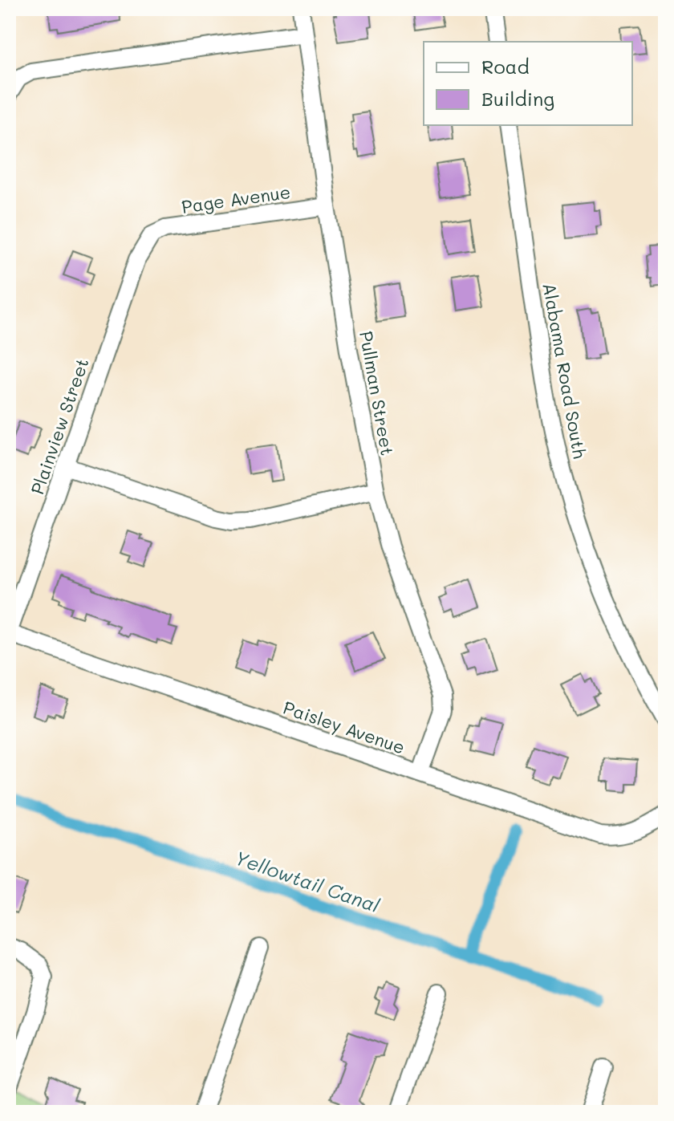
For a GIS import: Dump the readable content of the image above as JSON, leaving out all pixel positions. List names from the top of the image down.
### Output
{
  "streets": {
    "street": [
      "Page Avenue",
      "Alabama Road South",
      "Pullman Street",
      "Plainview Street",
      "Paisley Avenue"
    ]
  },
  "crossings": [
    ["Page Avenue", "Pullman Street"],
    ["Page Avenue", "Plainview Street"],
    ["Pullman Street", "Paisley Avenue"],
    ["Plainview Street", "Paisley Avenue"]
  ],
  "water": ["Yellowtail Canal"],
  "legend": ["Road", "Building"]
}
